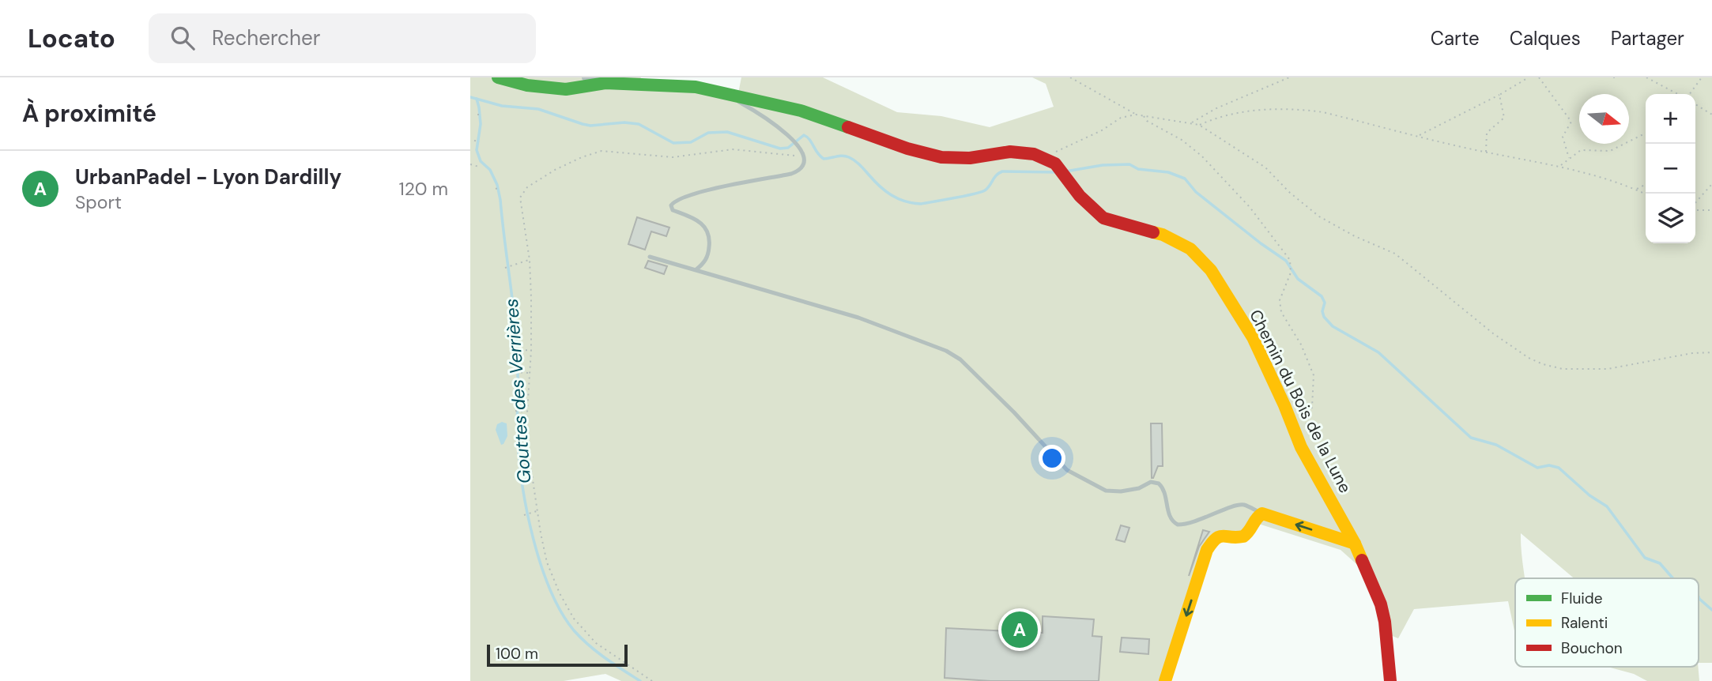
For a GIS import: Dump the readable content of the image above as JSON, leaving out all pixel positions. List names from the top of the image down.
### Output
{
  "streets": {
    "street": ["Chemin du Bois de la Lune"]
  },
  "water": ["Gouttes des Verrières"],
  "legend": ["Fluide", "Ralenti", "Bouchon"],
  "scale_bar": "100 m",
  "north": "right",
  "page": {
    "header": "Locato",
    "search": "Rechercher",
    "nav": ["Carte", "Calques", "Partager"],
    "heading": "À proximité",
    "map_buttons": ["+", "−"],
    "list": [
      {
        "mark": "A",
        "name": "UrbanPadel - Lyon Dardilly",
        "note": "Sport",
        "value": "120 m"
      }
    ],
    "pins": "A",
    "scale": "100 m"
  }
}
